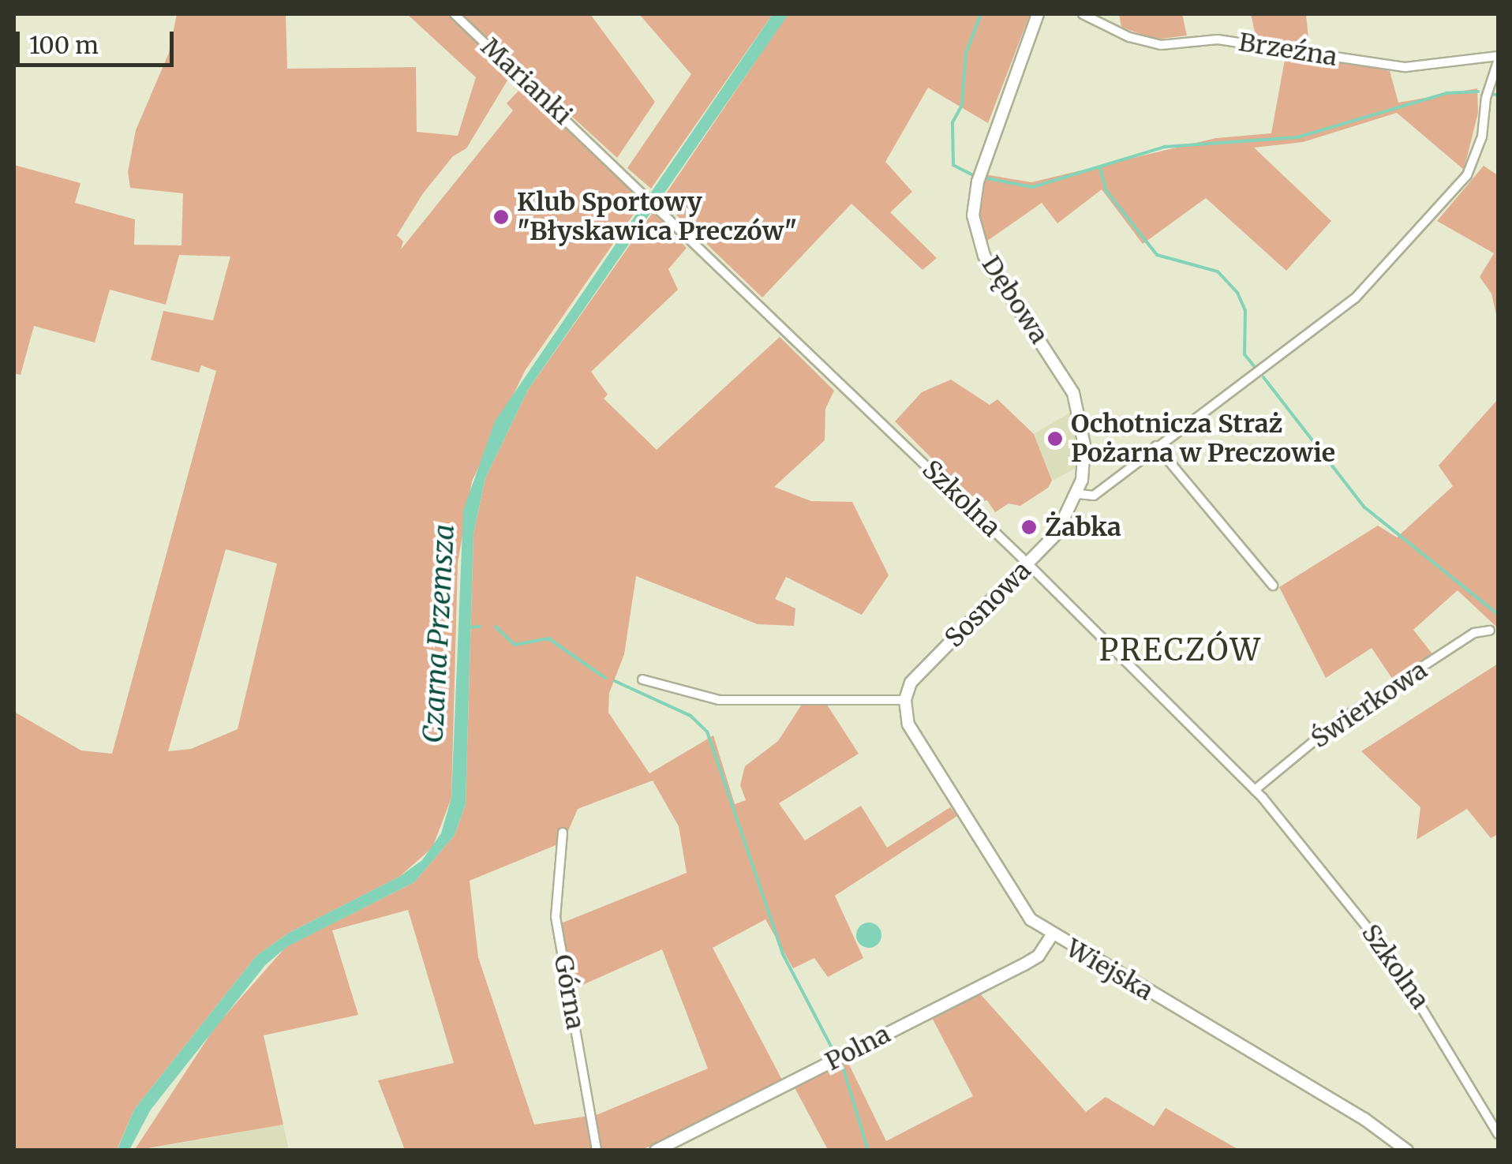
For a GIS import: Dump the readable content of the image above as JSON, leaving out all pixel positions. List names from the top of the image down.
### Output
{
  "streets": {
    "street": [
      "Brzeźna",
      "Marianki",
      "Dębowa",
      "Szkolna",
      "Sosnowa",
      "Świerkowa",
      "Wiejska",
      "Górna",
      "Polna"
    ]
  },
  "crossings": [
    ["Marianki", "Szkolna"],
    ["Dębowa", "Sosnowa"],
    ["Szkolna", "Sosnowa"],
    ["Szkolna", "Świerkowa"],
    ["Sosnowa", "Wiejska"],
    ["Wiejska", "Polna"]
  ],
  "districts": ["PRECZÓW"],
  "water": ["Czarna Przemsza"],
  "places": ["Klub Sportowy \"Błyskawica Preczów\"", "Ochotnicza Straż Pożarna w Preczowie", "Żabka"],
  "scale_bar": "100 m"
}
